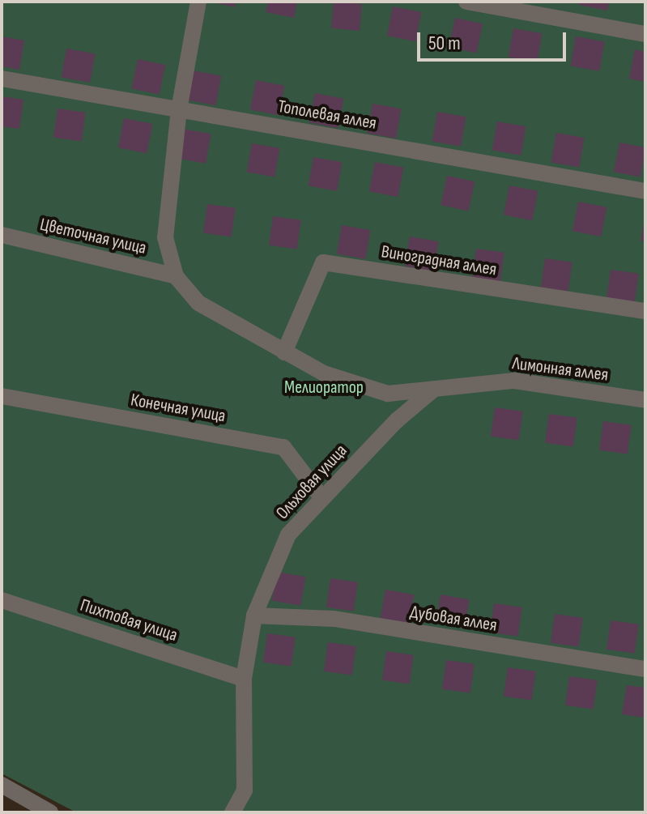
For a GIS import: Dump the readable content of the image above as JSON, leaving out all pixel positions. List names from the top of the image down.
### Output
{
  "streets": {
    "street": [
      "Тополевая аллея",
      "Цветочная улица",
      "Виноградная аллея",
      "Лимонная аллея",
      "Конечная улица",
      "Ольховая улица",
      "Дубовая аллея",
      "Пихтовая улица"
    ]
  },
  "crossings": [
    ["Цветочная улица", "Лимонная аллея"],
    ["Виноградная аллея", "Лимонная аллея"],
    ["Лимонная аллея", "Ольховая улица"],
    ["Конечная улица", "Ольховая улица"],
    ["Ольховая улица", "Дубовая аллея"],
    ["Ольховая улица", "Пихтовая улица"]
  ],
  "parks": ["Мелиоратор"],
  "scale_bar": "50 m"
}
